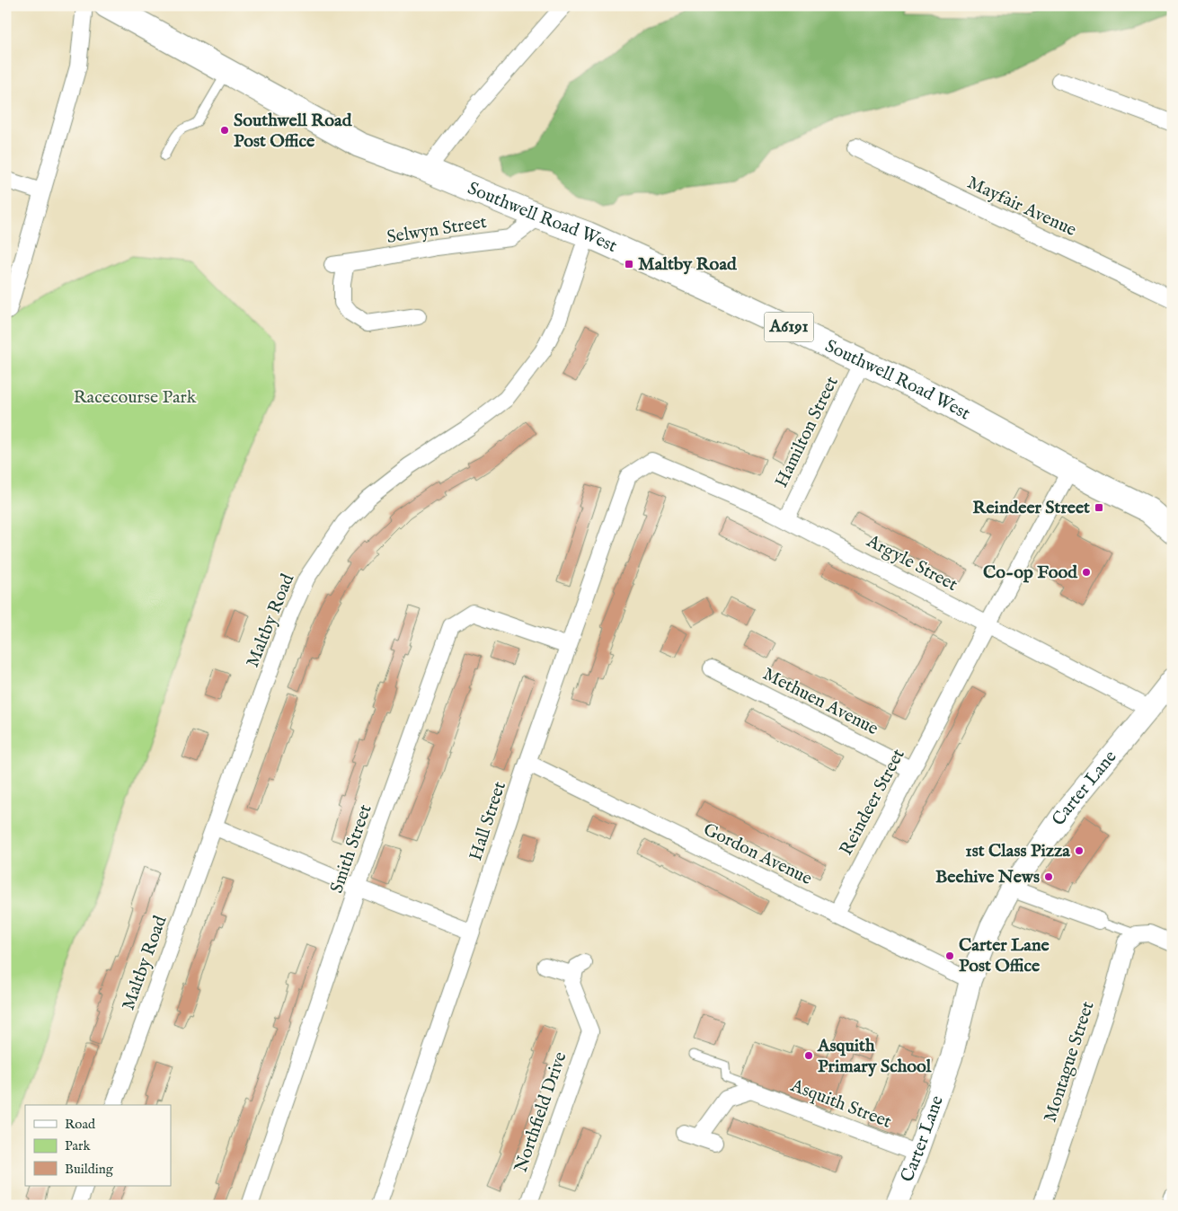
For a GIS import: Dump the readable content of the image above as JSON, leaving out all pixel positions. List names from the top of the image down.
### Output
{
  "streets": {
    "main road": ["Southwell Road West", "A6191", "Carter Lane"],
    "street": [
      "Mayfair Avenue",
      "Selwyn Street",
      "Hamilton Street",
      "Argyle Street",
      "Maltby Road",
      "Methuen Avenue",
      "Reindeer Street",
      "Hall Street",
      "Smith Street",
      "Gordon Avenue",
      "Montague Street",
      "Asquith Street",
      "Northfield Drive"
    ]
  },
  "crossings": [
    ["Southwell Road West", "Selwyn Street"],
    ["Southwell Road West", "Hamilton Street"],
    ["Southwell Road West", "Maltby Road"],
    ["Southwell Road West", "Reindeer Street"],
    ["Hamilton Street", "Argyle Street"],
    ["Argyle Street", "Carter Lane"],
    ["Argyle Street", "Reindeer Street"],
    ["Argyle Street", "Hall Street"],
    ["Methuen Avenue", "Reindeer Street"],
    ["Carter Lane", "Gordon Avenue"],
    ["Carter Lane", "Asquith Street"],
    ["Reindeer Street", "Gordon Avenue"],
    ["Hall Street", "Smith Street"],
    ["Hall Street", "Gordon Avenue"]
  ],
  "parks": ["Racecourse Park"],
  "places": {
    "other": [
      "Southwell Road Post Office",
      "Co-op Food",
      "1st Class Pizza",
      "Beehive News",
      "Carter Lane Post Office",
      "Asquith Primary School"
    ],
    "transit": ["Maltby Road", "Reindeer Street"]
  },
  "legend": ["Road", "Park", "Building"]
}
